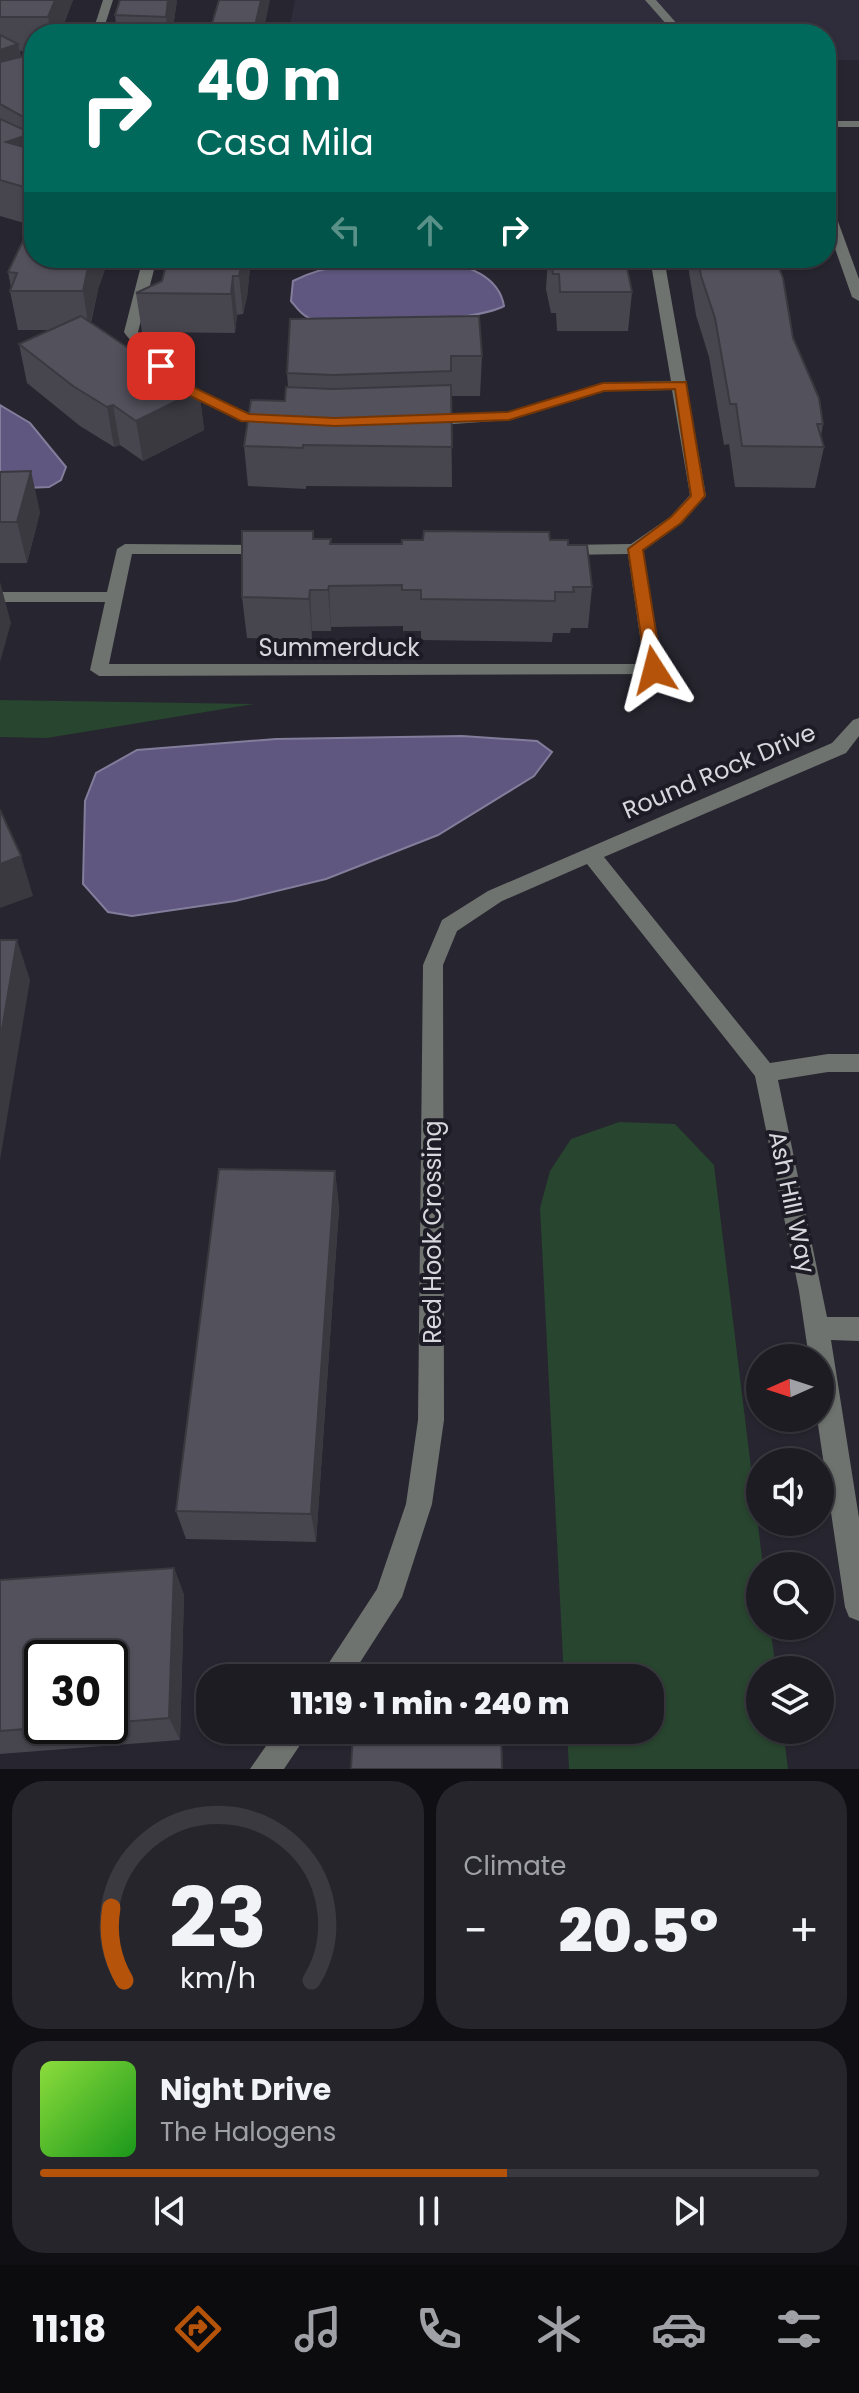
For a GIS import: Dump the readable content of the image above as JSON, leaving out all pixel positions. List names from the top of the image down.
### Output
{
  "streets": {
    "street": [
      "Summerduck",
      "Round Rock Drive",
      "Ash Hill Way",
      "Red Hook Crossing"
    ]
  },
  "crossings": [
    ["Round Rock Drive", "Ash Hill Way"],
    ["Round Rock Drive", "Red Hook Crossing"],
    ["Ash Hill Way", "Red Hook Crossing"]
  ],
  "north": "left",
  "page": {
    "turn": ["40 m", "Casa Mila"],
    "limit": "30",
    "trip": "11:19 · 1 min · 240 m",
    "tile": "Climate",
    "heat": ["−", "20.5°", "+"],
    "song": ["Night Drive", "The Halogens"],
    "tabs": "11:18",
    "gauge": ["23", "km/h"]
  }
}
